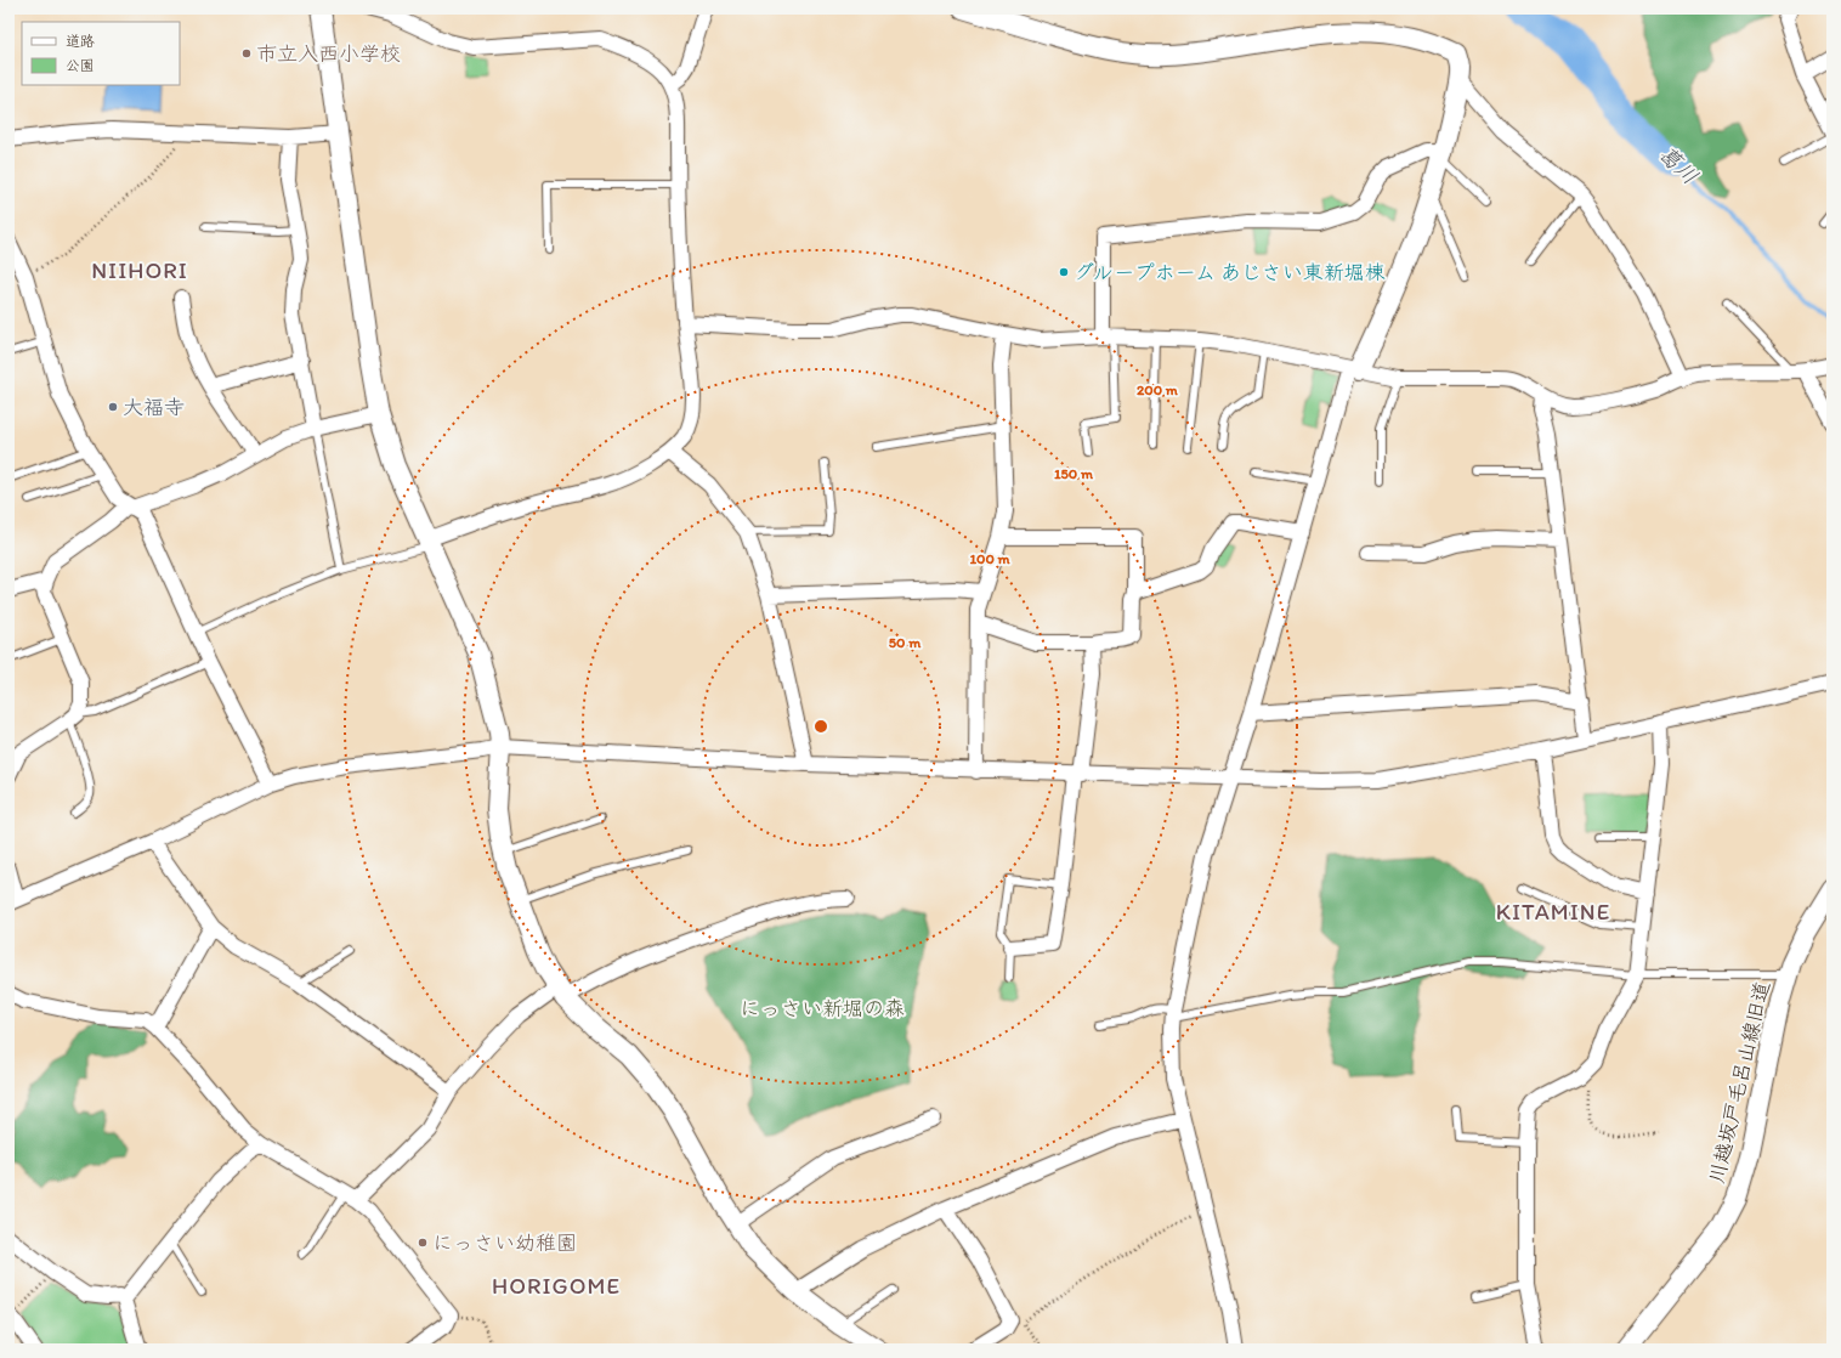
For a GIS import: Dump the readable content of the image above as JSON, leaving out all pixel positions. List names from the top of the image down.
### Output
{
  "streets": {
    "street": ["川越坂戸毛呂山線旧道"]
  },
  "districts": ["NIIHORI", "KITAMINE", "HORIGOME"],
  "water": ["葛川"],
  "parks": ["にっさい新堀の森"],
  "places": [
    "市立入西小学校",
    "グループホーム あじさい東新堀棟",
    "大福寺",
    "にっさい幼稚園"
  ],
  "legend": ["道路", "公園"],
  "rings": [
    "200 m",
    "150 m",
    "100 m",
    "50 m"
  ]
}
